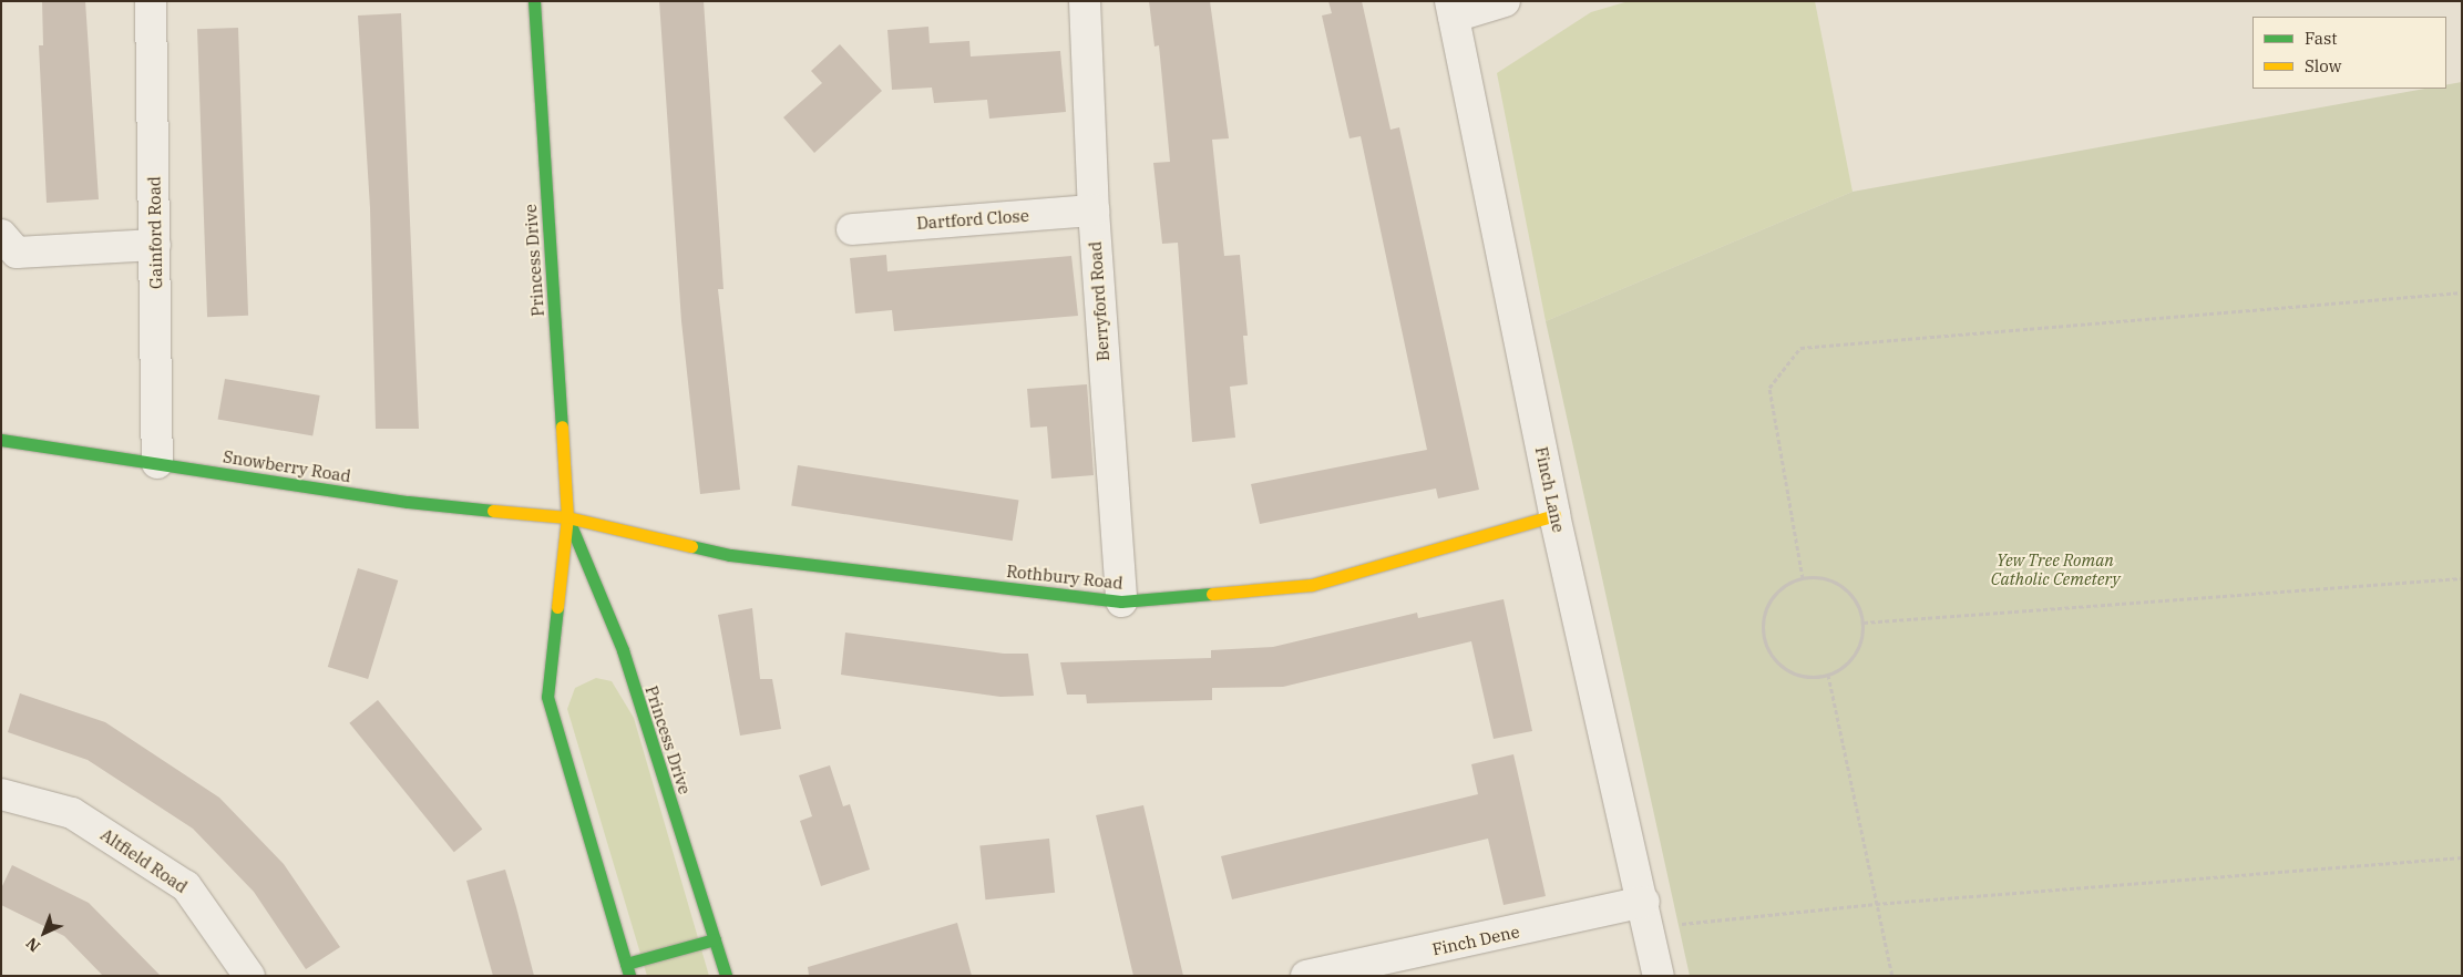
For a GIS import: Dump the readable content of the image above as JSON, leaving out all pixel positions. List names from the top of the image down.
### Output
{
  "streets": {
    "street": [
      "Dartford Close",
      "Gainford Road",
      "Princess Drive",
      "Berryford Road",
      "Snowberry Road",
      "Finch Lane",
      "Rothbury Road",
      "Altfield Road",
      "Finch Dene"
    ]
  },
  "crossings": [
    ["Dartford Close", "Berryford Road"],
    ["Gainford Road", "Snowberry Road"],
    ["Princess Drive", "Snowberry Road"],
    ["Princess Drive", "Rothbury Road"],
    ["Berryford Road", "Rothbury Road"],
    ["Snowberry Road", "Rothbury Road"],
    ["Finch Lane", "Rothbury Road"],
    ["Finch Lane", "Finch Dene"]
  ],
  "parks": ["Yew Tree Roman Catholic Cemetery"],
  "legend": ["Fast", "Slow"],
  "north": "bottom left"
}
